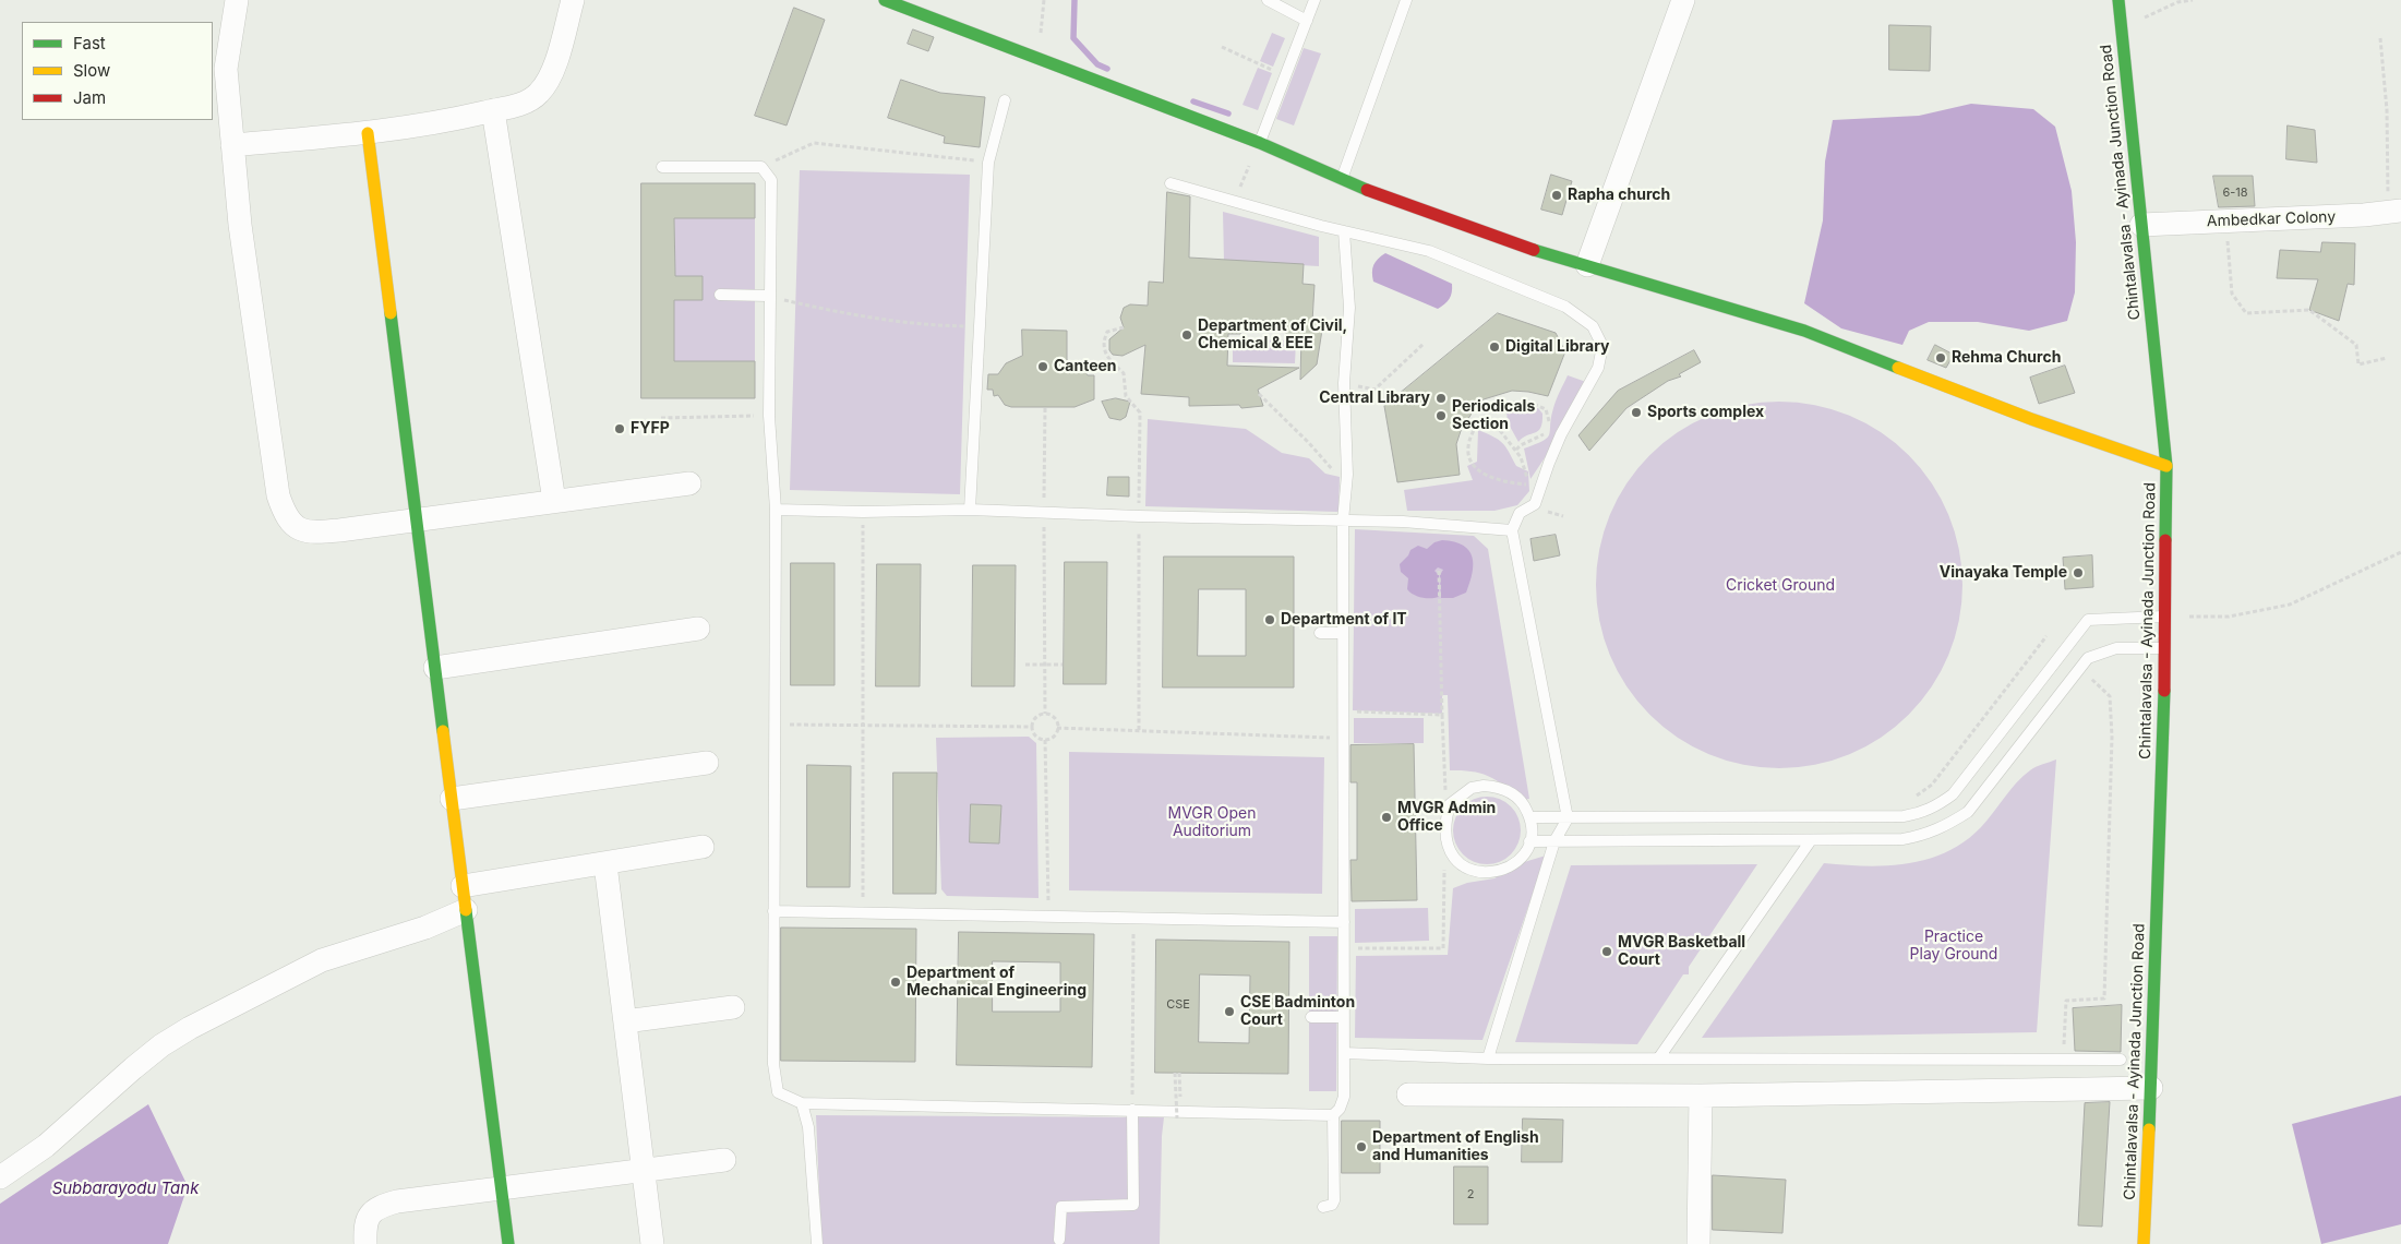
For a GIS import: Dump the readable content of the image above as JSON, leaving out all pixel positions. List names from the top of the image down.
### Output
{
  "streets": {
    "street": ["Chintalavalsa - Ayinada Junction Road", "Ambedkar Colony"]
  },
  "crossings": [
    ["Chintalavalsa - Ayinada Junction Road", "Ambedkar Colony"]
  ],
  "water": ["Subbarayodu Tank"],
  "parks": ["Cricket Ground", "MVGR Open Auditorium", "Practice Play Ground"],
  "places": [
    "Rapha church",
    "Department of Civil, Chemical & EEE",
    "Digital Library",
    "Rehma Church",
    "Canteen",
    "Central Library",
    "Sports complex",
    "Periodicals Section",
    "FYFP",
    "Vinayaka Temple",
    "Department of IT",
    "MVGR Admin Office",
    "MVGR Basketball Court",
    "Department of Mechanical Engineering",
    "CSE Badminton Court",
    "Department of English and Humanities"
  ],
  "house_numbers": ["6-18", "CSE", "2"],
  "legend": ["Fast", "Slow", "Jam"]
}
